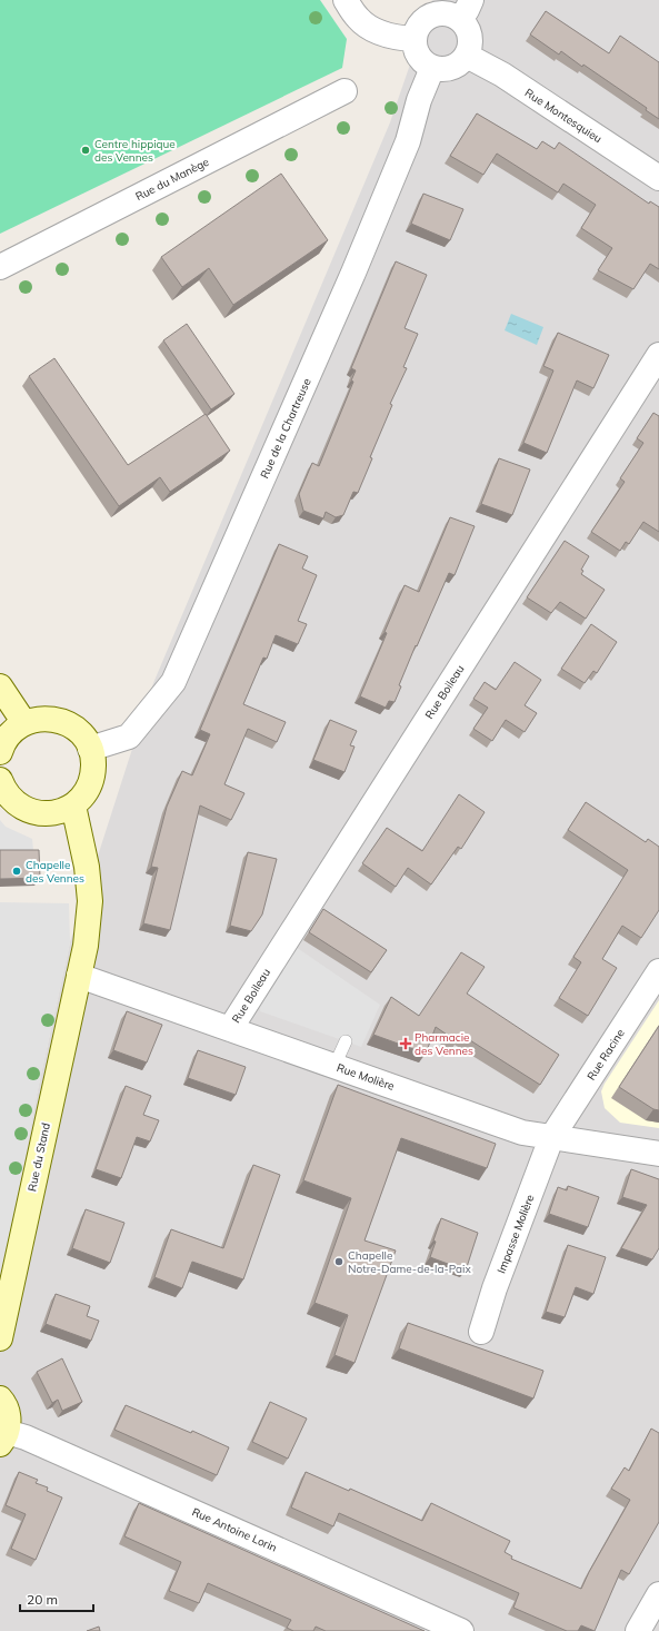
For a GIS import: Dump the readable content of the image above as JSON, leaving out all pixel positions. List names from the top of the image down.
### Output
{
  "streets": {
    "street": [
      "Rue Montesquieu",
      "Rue du Manège",
      "Rue de la Chartreuse",
      "Rue Boileau",
      "Rue Racine",
      "Rue Molière",
      "Rue du Stand",
      "Impasse Molière",
      "Rue Antoine Lorin"
    ]
  },
  "crossings": [
    ["Rue Montesquieu", "Rue de la Chartreuse"],
    ["Rue Boileau", "Rue Molière"],
    ["Rue Racine", "Rue Molière"],
    ["Rue Racine", "Impasse Molière"],
    ["Rue Molière", "Rue du Stand"],
    ["Rue Molière", "Impasse Molière"]
  ],
  "places": {
    "other": ["Centre hippique des Vennes", "Chapelle des Vennes", "Chapelle Notre-Dame-de-la-Paix"],
    "health": ["Pharmacie des Vennes"]
  },
  "scale_bar": "20 m"
}
